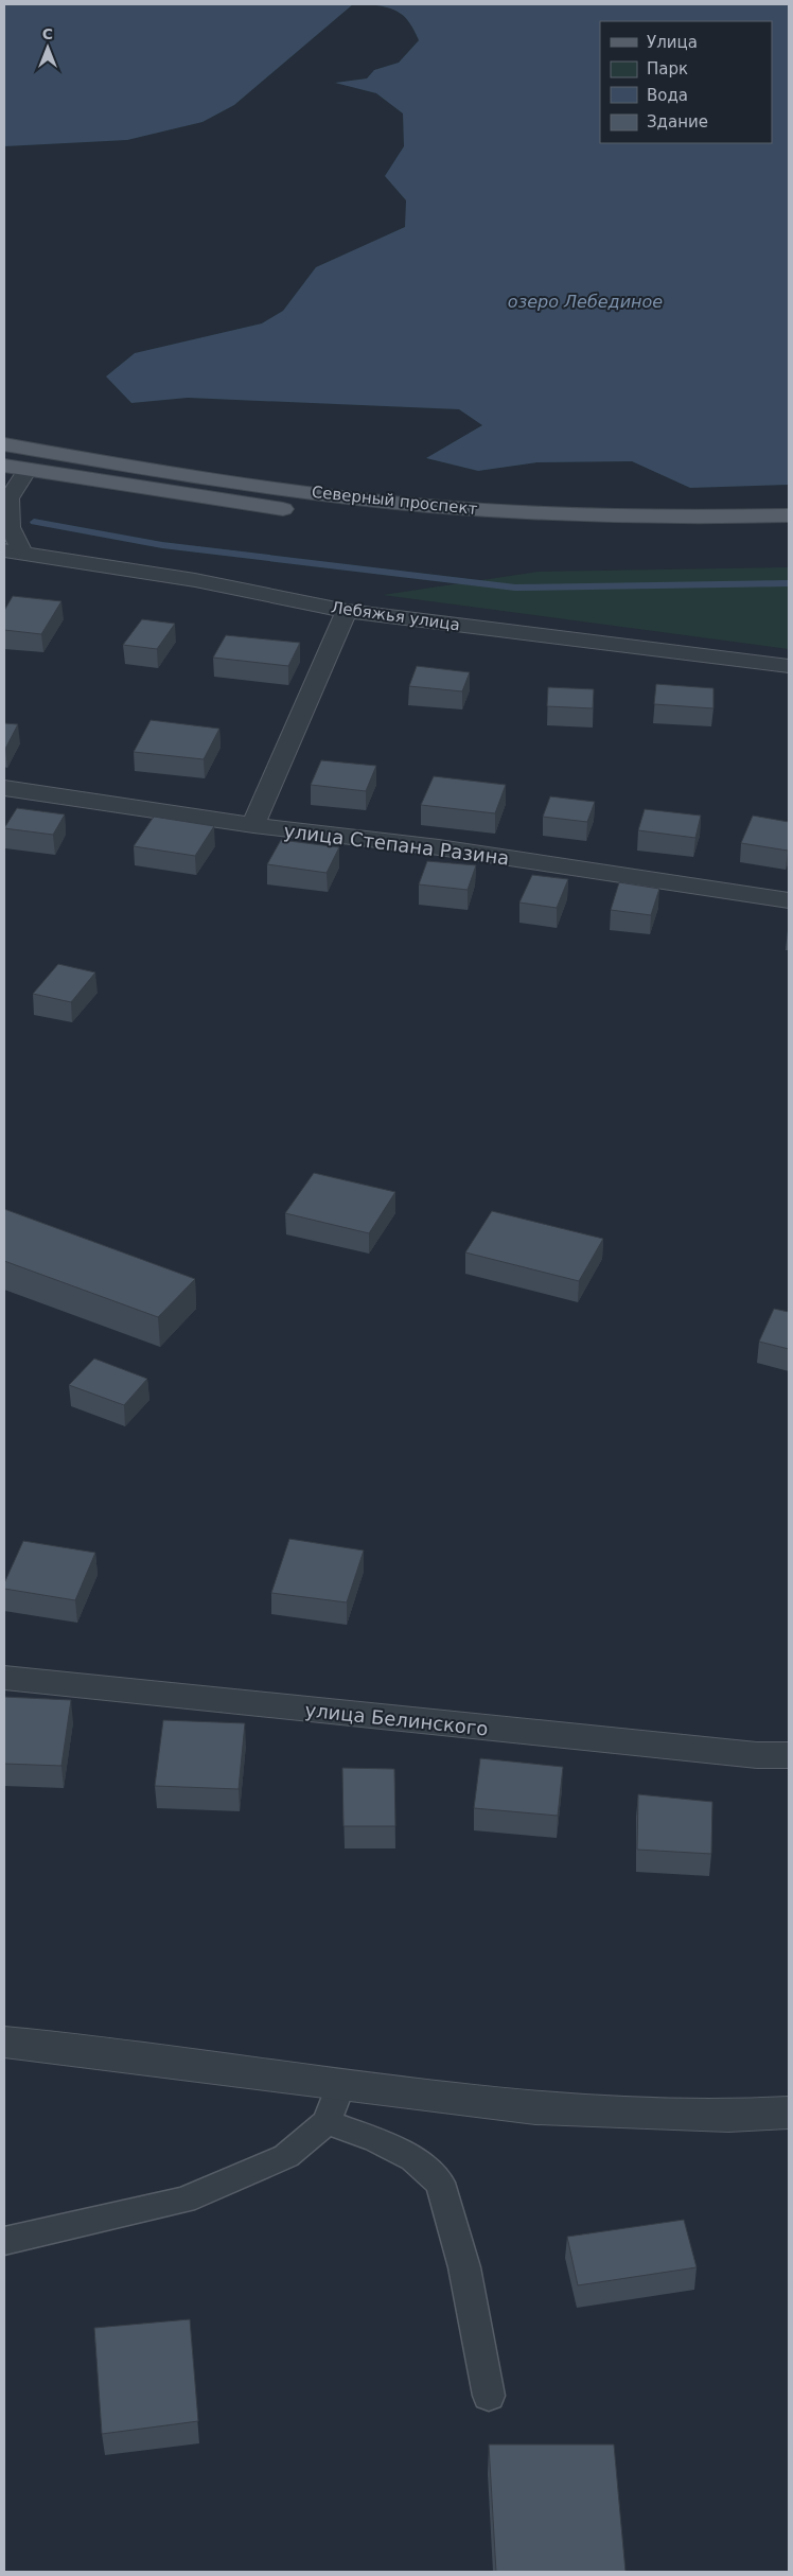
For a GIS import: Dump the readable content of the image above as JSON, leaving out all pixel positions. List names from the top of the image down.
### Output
{
  "streets": {
    "main road": ["Северный проспект"],
    "street": ["Лебяжья улица", "улица Степана Разина", "улица Белинского"]
  },
  "water": ["озеро Лебединое"],
  "legend": [
    "Улица",
    "Парк",
    "Вода",
    "Здание"
  ],
  "north": "top"
}
